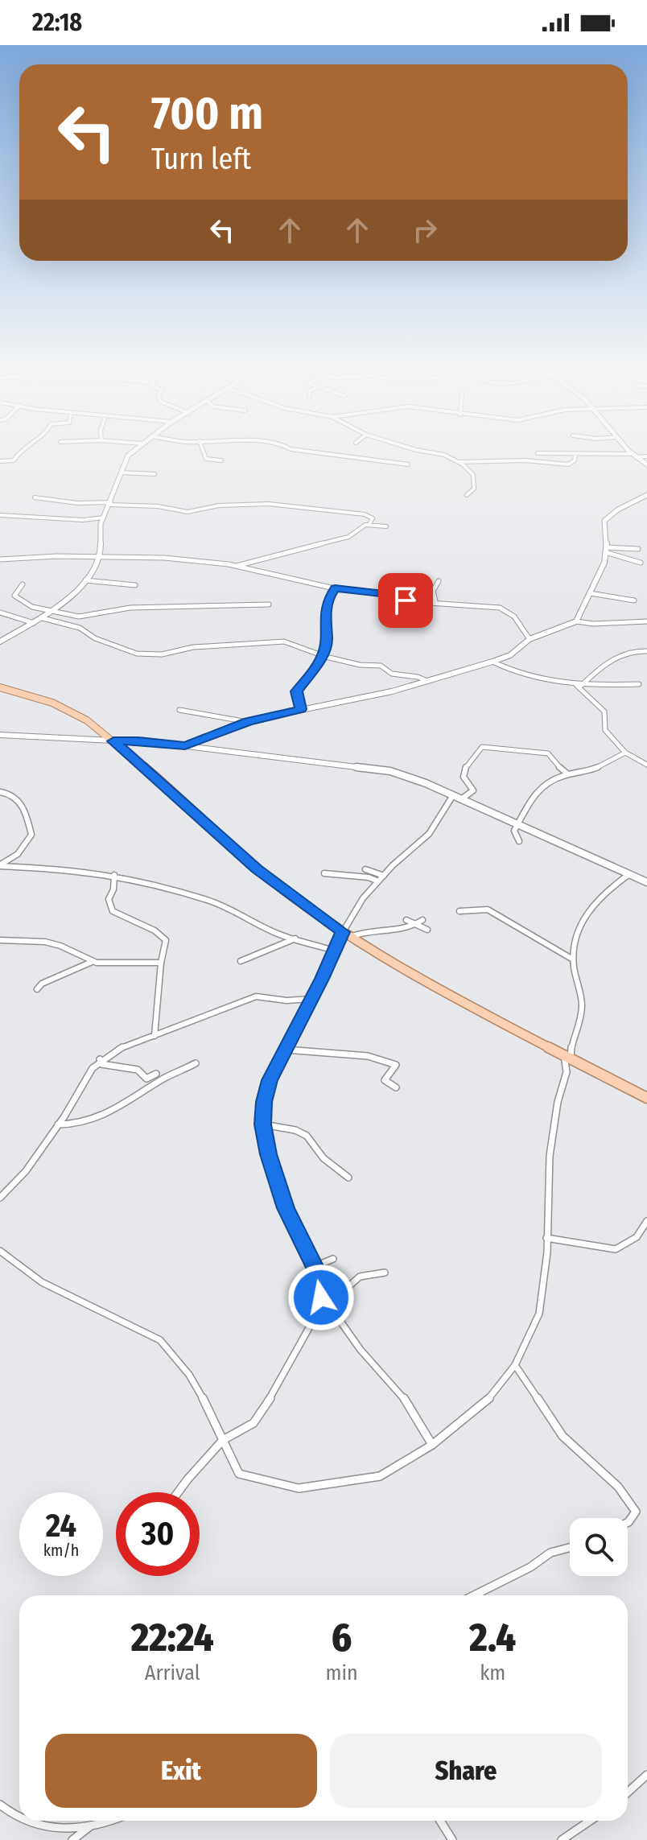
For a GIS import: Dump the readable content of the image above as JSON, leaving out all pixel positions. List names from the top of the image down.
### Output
{
  "page": {
    "status": "22:18",
    "turn": ["700 m", "Turn left"],
    "speed": "24 km/h",
    "limit": "30",
    "eta": [
      "22:24",
      "Arrival",
      "6",
      "min",
      "2.4",
      "km"
    ],
    "buttons": ["Exit", "Share"]
  }
}
